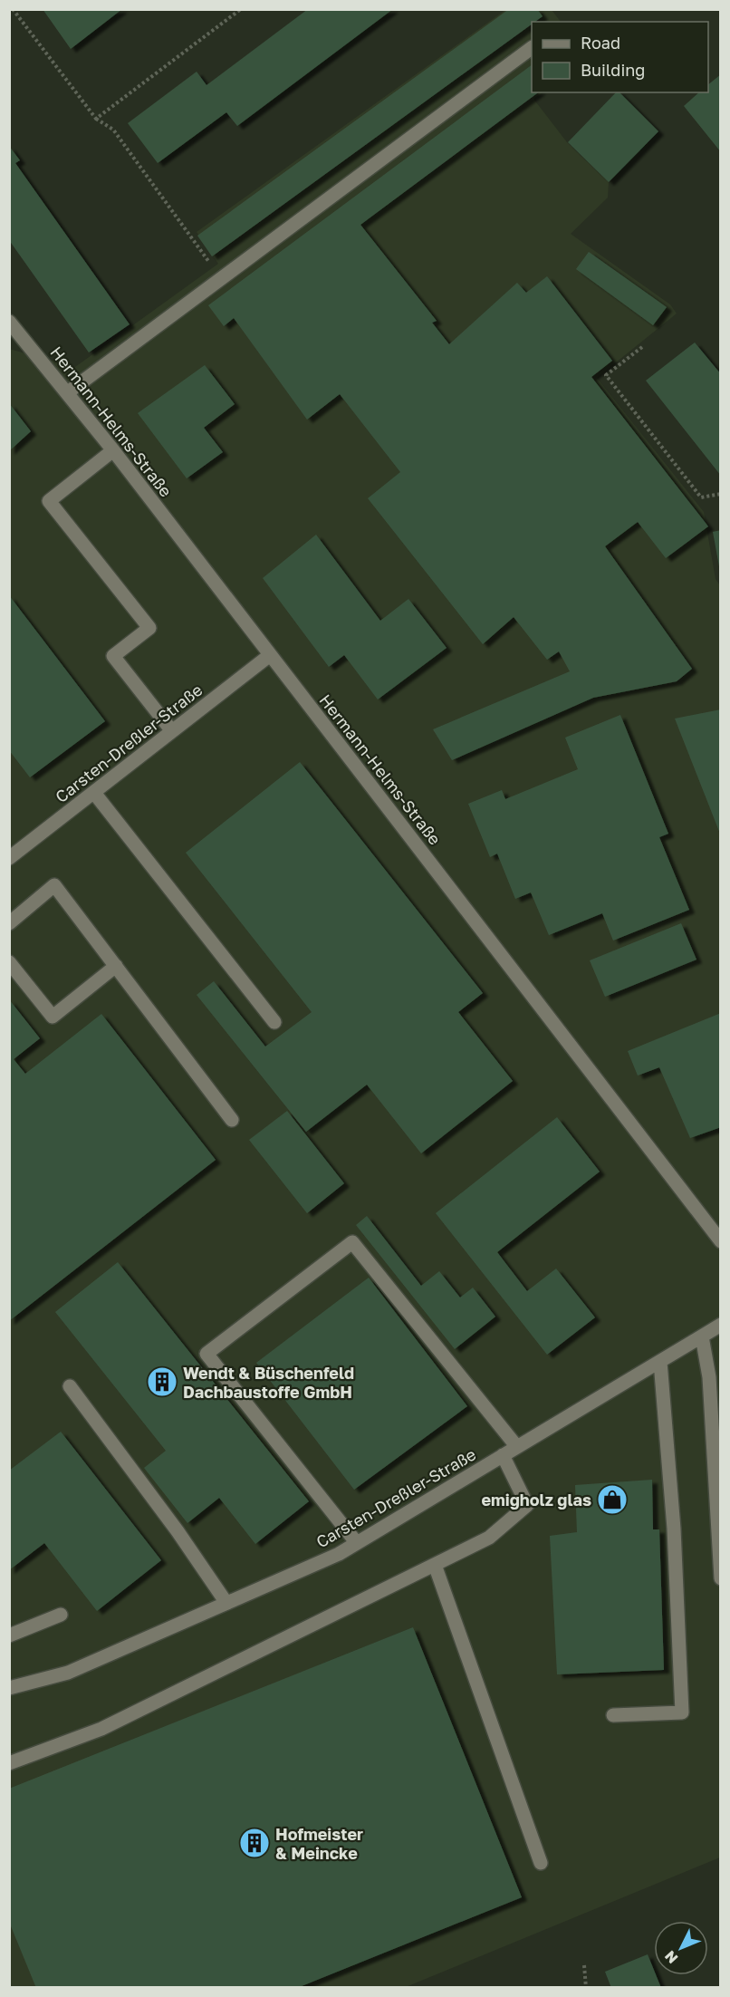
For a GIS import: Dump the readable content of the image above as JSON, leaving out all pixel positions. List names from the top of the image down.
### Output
{
  "streets": {
    "street": ["Hermann-Helms-Straße", "Carsten-Dreßler-Straße"]
  },
  "crossings": [
    ["Hermann-Helms-Straße", "Carsten-Dreßler-Straße"]
  ],
  "places": {
    "building": ["Wendt & Büschenfeld Dachbaustoffe GmbH", "Hofmeister & Meincke"],
    "shop": ["emigholz glas"]
  },
  "legend": ["Road", "Building"],
  "north": "bottom left"
}
